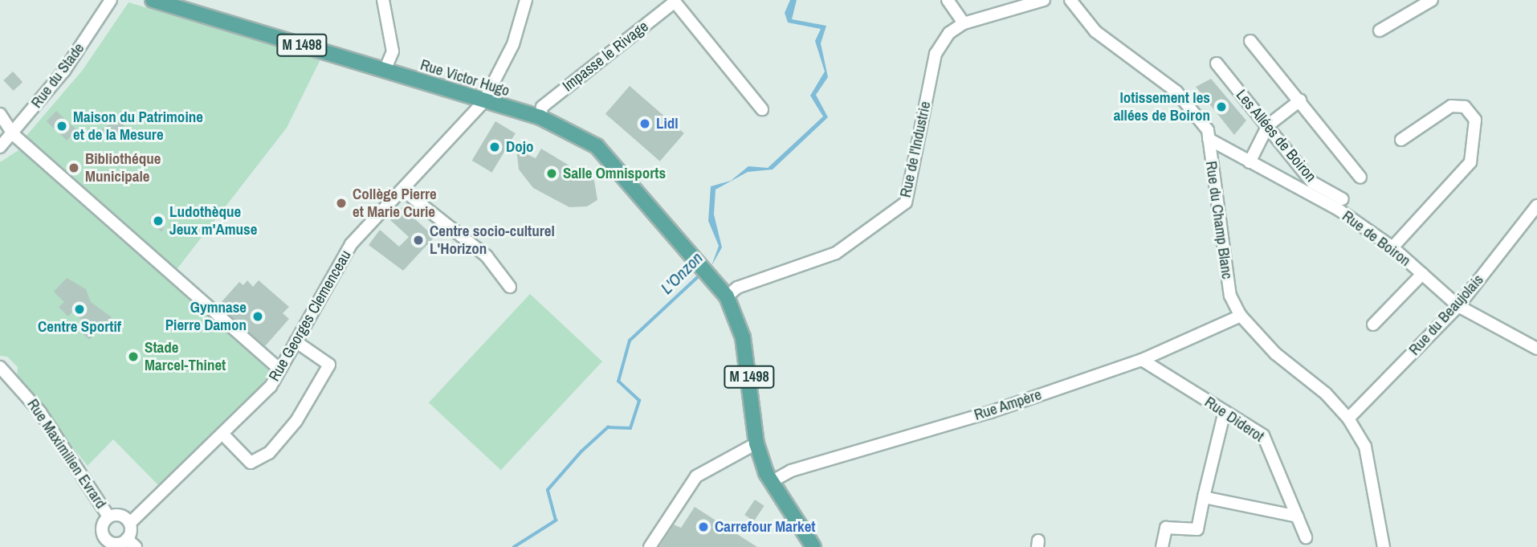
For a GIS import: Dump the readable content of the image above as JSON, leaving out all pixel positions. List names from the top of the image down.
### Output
{
  "streets": {
    "main road": ["M 1498", "Rue Victor Hugo"],
    "street": [
      "Impasse le Rivage",
      "Rue du Stade",
      "Les Allées de Boiron",
      "Rue de l'Industrie",
      "Rue du Champ Blanc",
      "Rue de Boiron",
      "Rue du Beaujolais",
      "Rue Georges Clemenceau",
      "Rue Ampère",
      "Rue Diderot",
      "Rue Maximilien Evrard"
    ]
  },
  "crossings": [
    ["M 1498", "Rue Victor Hugo"],
    ["M 1498", "Rue de l'Industrie"],
    ["M 1498", "Rue Ampère"],
    ["Impasse le Rivage", "Rue Victor Hugo"],
    ["Rue Victor Hugo", "Rue de l'Industrie"],
    ["Rue Victor Hugo", "Rue Georges Clemenceau"],
    ["Rue du Champ Blanc", "Rue de Boiron"],
    ["Rue du Champ Blanc", "Rue du Beaujolais"],
    ["Rue du Champ Blanc", "Rue Ampère"],
    ["Rue de Boiron", "Rue du Beaujolais"],
    ["Rue Georges Clemenceau", "Rue Maximilien Evrard"],
    ["Rue Ampère", "Rue Diderot"]
  ],
  "water": ["L'Onzon"],
  "places": [
    "lotissement les allées de Boiron",
    "Lidl",
    "Maison du Patrimoine et de la Mesure",
    "Dojo",
    "Bibliothéque Municipale",
    "Salle Omnisports",
    "Collège Pierre et Marie Curie",
    "Ludothèque Jeux m'Amuse",
    "Centre socio-culturel L'Horizon",
    "Centre Sportif",
    "Gymnase Pierre Damon",
    "Stade Marcel-Thinet",
    "Carrefour Market"
  ]
}
